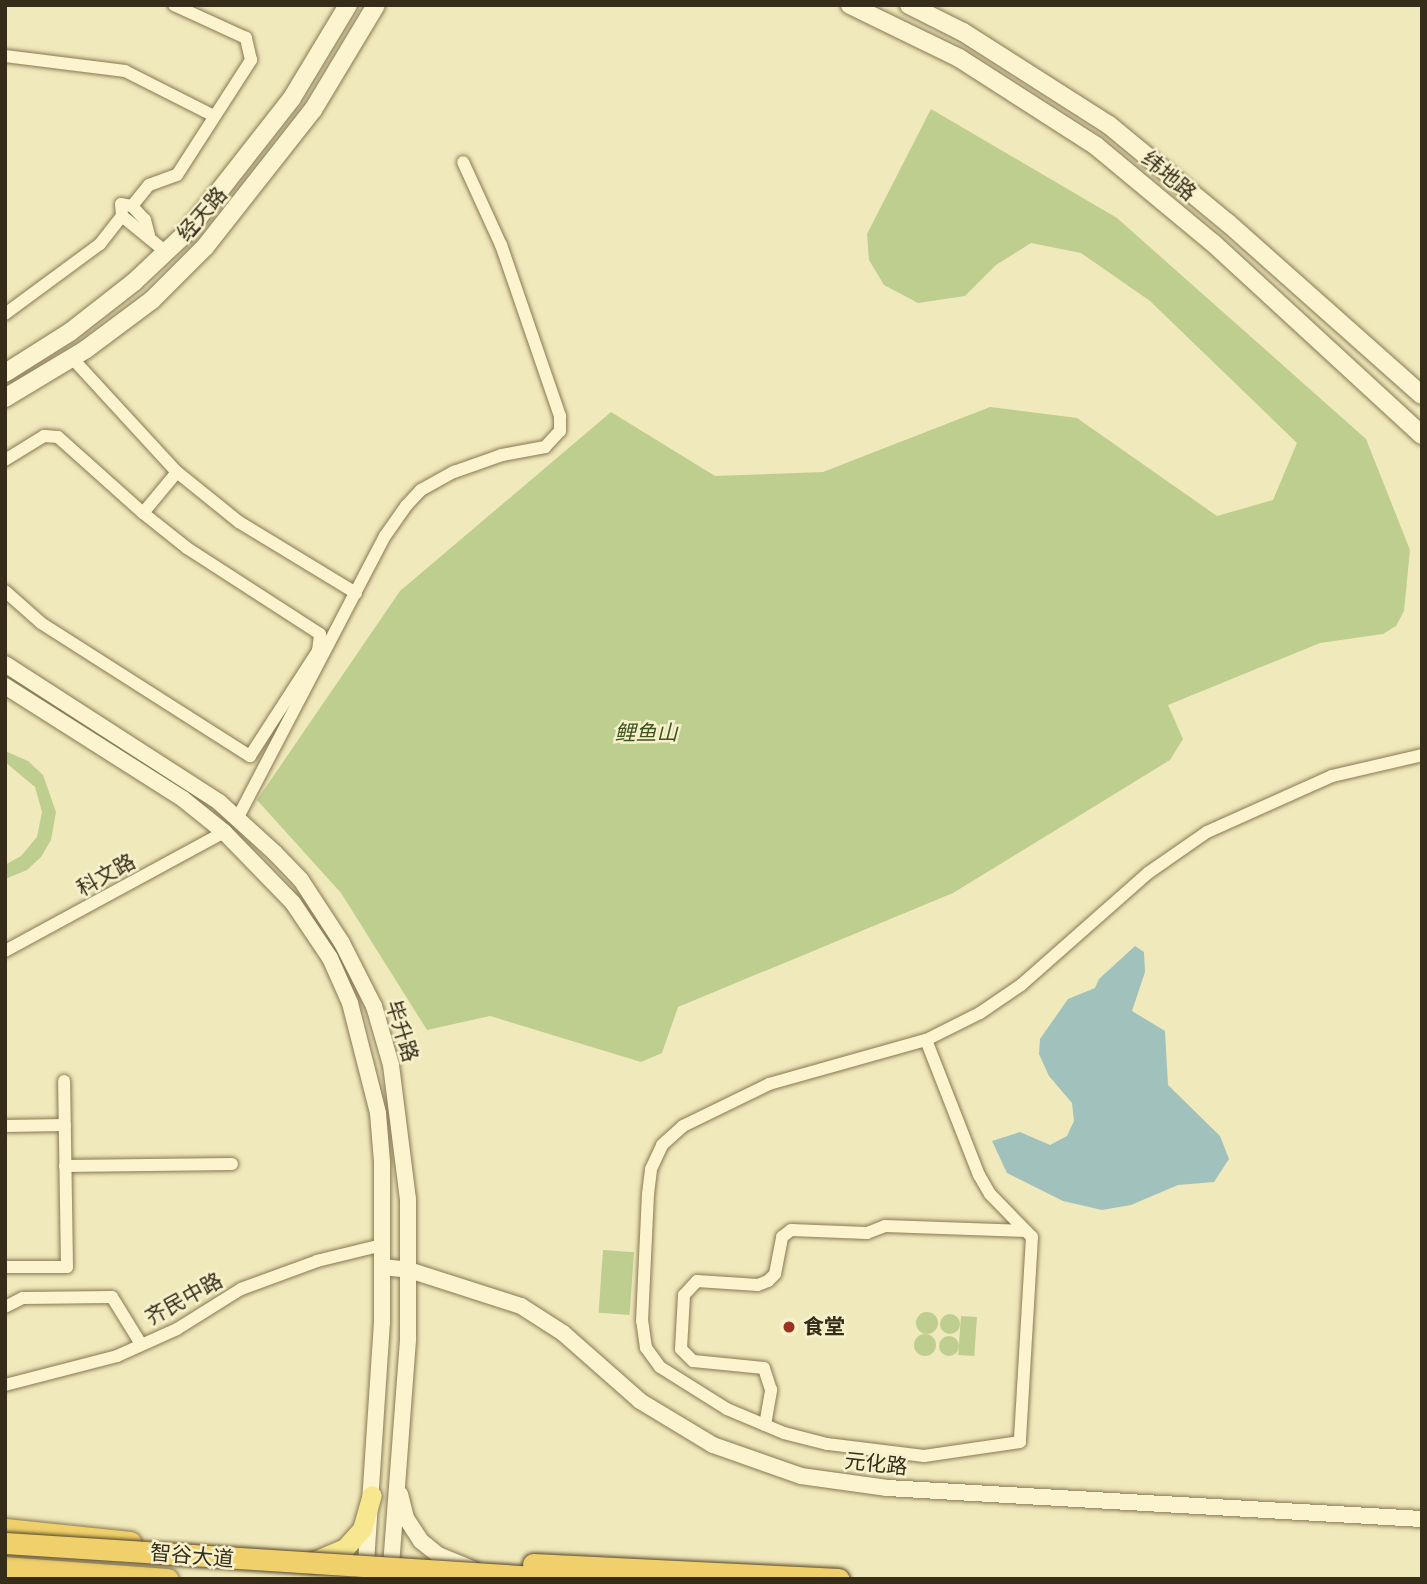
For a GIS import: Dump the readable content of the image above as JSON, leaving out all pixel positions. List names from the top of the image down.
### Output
{
  "streets": {
    "highway": ["智谷大道"],
    "main road": ["纬地路", "经天路"],
    "street": [
      "科文路",
      "毕升路",
      "齐民中路",
      "元化路"
    ]
  },
  "crossings": [
    ["科文路", "毕升路"],
    ["毕升路", "齐民中路"],
    ["毕升路", "元化路"],
    ["毕升路", "智谷大道"]
  ],
  "parks": ["鲤鱼山"],
  "places": ["食堂"]
}
